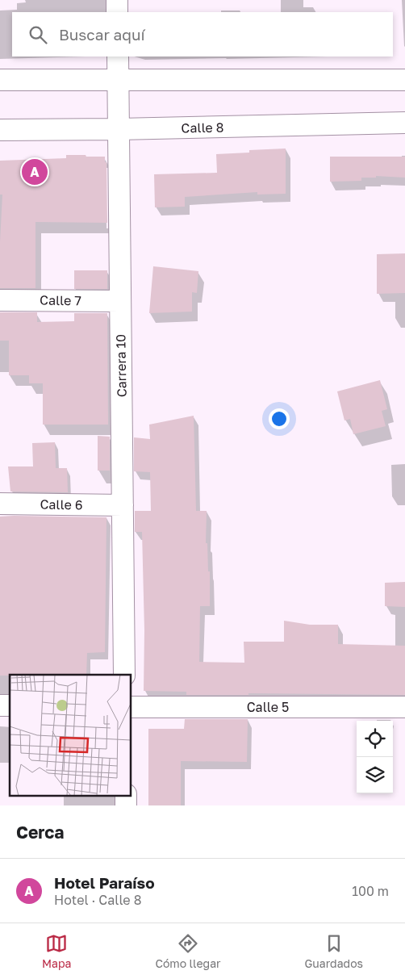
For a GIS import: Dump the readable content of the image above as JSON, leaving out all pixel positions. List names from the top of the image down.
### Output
{
  "streets": {
    "street": [
      "Calle 8",
      "Calle 7",
      "Carrera 10",
      "Calle 6",
      "Calle 5"
    ]
  },
  "crossings": [
    ["Calle 8", "Carrera 10"],
    ["Calle 7", "Carrera 10"],
    ["Carrera 10", "Calle 6"]
  ],
  "page": {
    "search": "Buscar aquí",
    "pins": "A",
    "heading": "Cerca",
    "list": [
      {
        "mark": "A",
        "name": "Hotel Paraíso",
        "note": "Hotel · Calle 8",
        "value": "100 m"
      }
    ],
    "nav": ["Mapa", "Cómo llegar", "Guardados"]
  }
}
